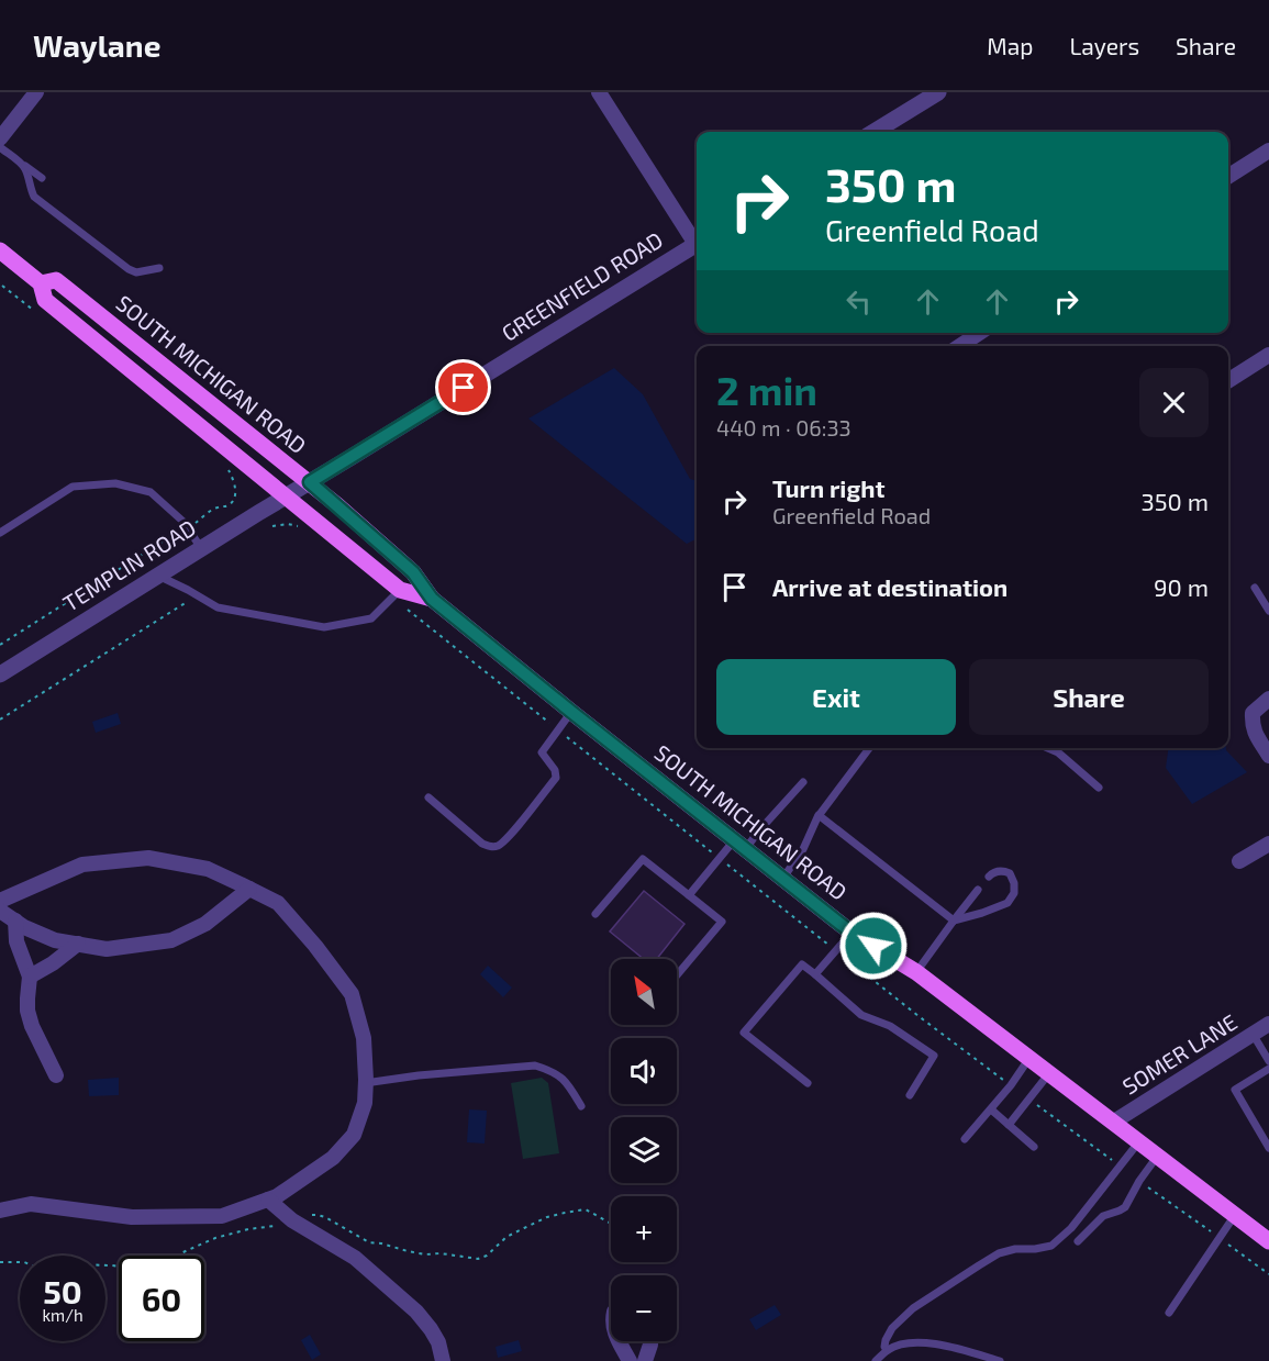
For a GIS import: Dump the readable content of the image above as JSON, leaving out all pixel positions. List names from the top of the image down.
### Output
{
  "streets": {
    "main road": ["SOUTH MICHIGAN ROAD"],
    "street": ["GREENFIELD ROAD", "TEMPLIN ROAD", "SOMER LANE"]
  },
  "crossings": [
    ["GREENFIELD ROAD", "SOUTH MICHIGAN ROAD"],
    ["GREENFIELD ROAD", "TEMPLIN ROAD"],
    ["SOUTH MICHIGAN ROAD", "TEMPLIN ROAD"],
    ["SOUTH MICHIGAN ROAD", "SOMER LANE"]
  ],
  "north": "top left",
  "page": {
    "header": "Waylane",
    "nav": ["Map", "Layers", "Share"],
    "turn": ["350 m", "Greenfield Road"],
    "heading": ["2 min", "440 m · 06:33"],
    "list": [
      {
        "name": "Turn right",
        "note": "Greenfield Road",
        "value": "350 m"
      },
      {
        "name": "Arrive at destination",
        "value": "90 m"
      }
    ],
    "buttons": ["Exit", "Share"],
    "map_buttons": ["+", "−"],
    "speed": "50 km/h",
    "limit": "60"
  }
}
